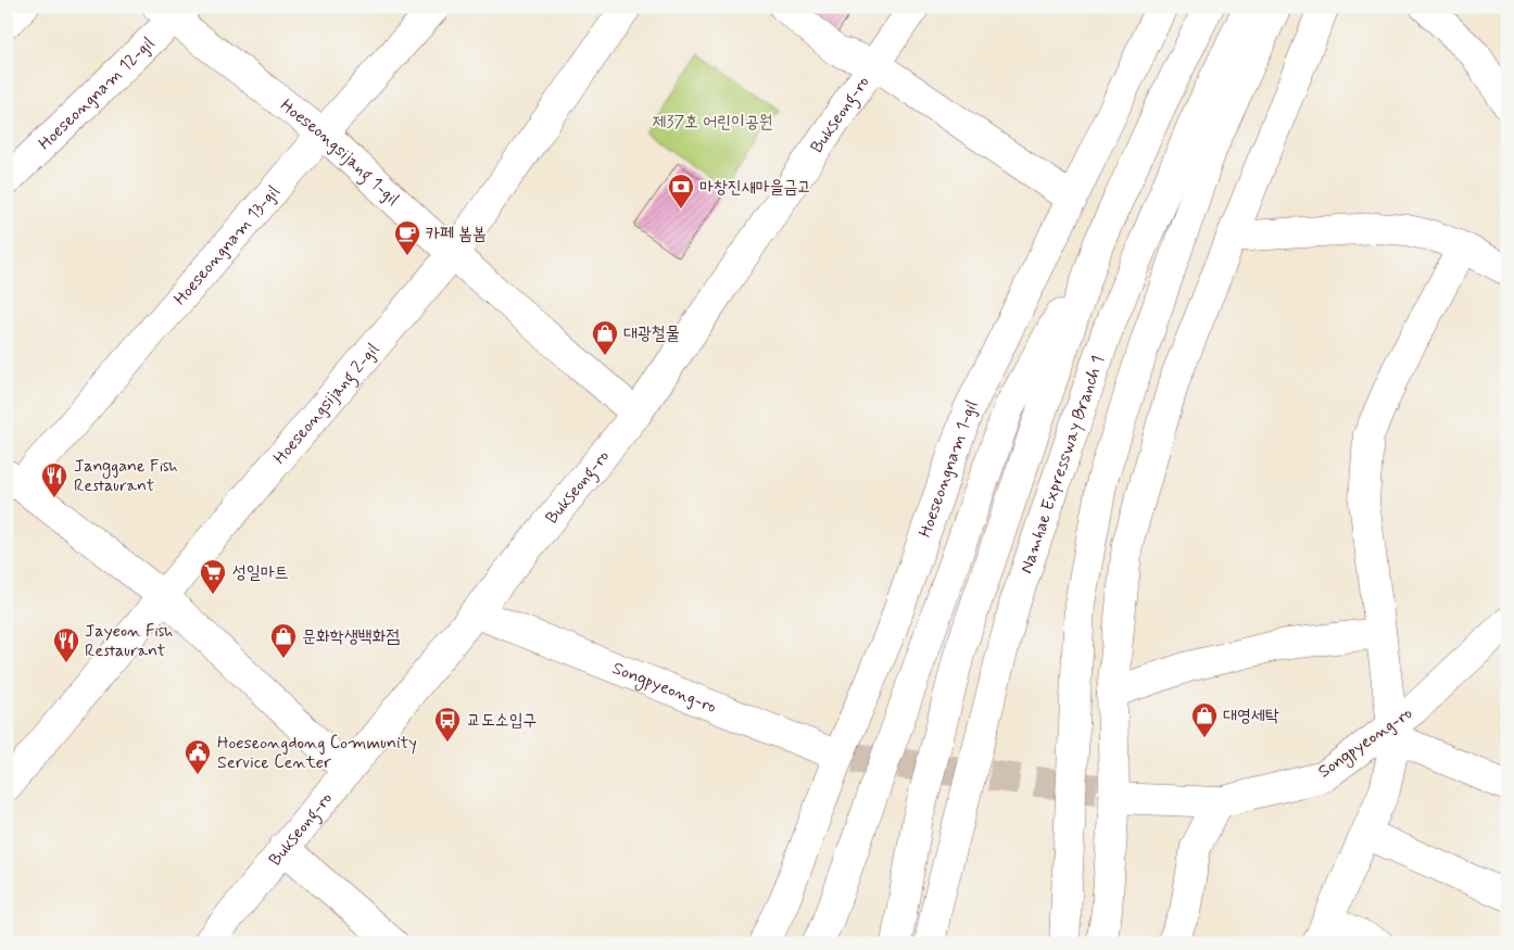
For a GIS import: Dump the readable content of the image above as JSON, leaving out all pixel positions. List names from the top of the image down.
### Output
{
  "streets": {
    "main road": [
      "Hoeseongnam 12-gil",
      "Bukseong-ro",
      "Hoeseongsijang 1-gil",
      "Hoeseongnam 13-gil",
      "Hoeseongsijang 2-gil",
      "Namhae Expressway Branch 1",
      "Hoeseongnam 1-gil",
      "Songpyeong-ro"
    ]
  },
  "crossings": [
    ["Hoeseongnam 12-gil", "Hoeseongsijang 1-gil"],
    ["Bukseong-ro", "Hoeseongsijang 1-gil"],
    ["Bukseong-ro", "Songpyeong-ro"],
    ["Hoeseongsijang 1-gil", "Hoeseongnam 13-gil"],
    ["Hoeseongsijang 1-gil", "Hoeseongsijang 2-gil"],
    ["Hoeseongnam 1-gil", "Songpyeong-ro"]
  ],
  "parks": ["제37호 어린이공원"],
  "places": {
    "bank": ["마창진새마을금고"],
    "cafe": ["카페 봄봄"],
    "shop": ["대광철물", "문화학생백화점", "대영세탁"],
    "restaurant": ["Janggane Fish Restaurant", "Jayeon Fish Restaurant"],
    "supermarket": ["성일마트"],
    "bus stop": ["교도소입구"],
    "public building": ["Hoeseongdong Community Service Center"]
  }
}
